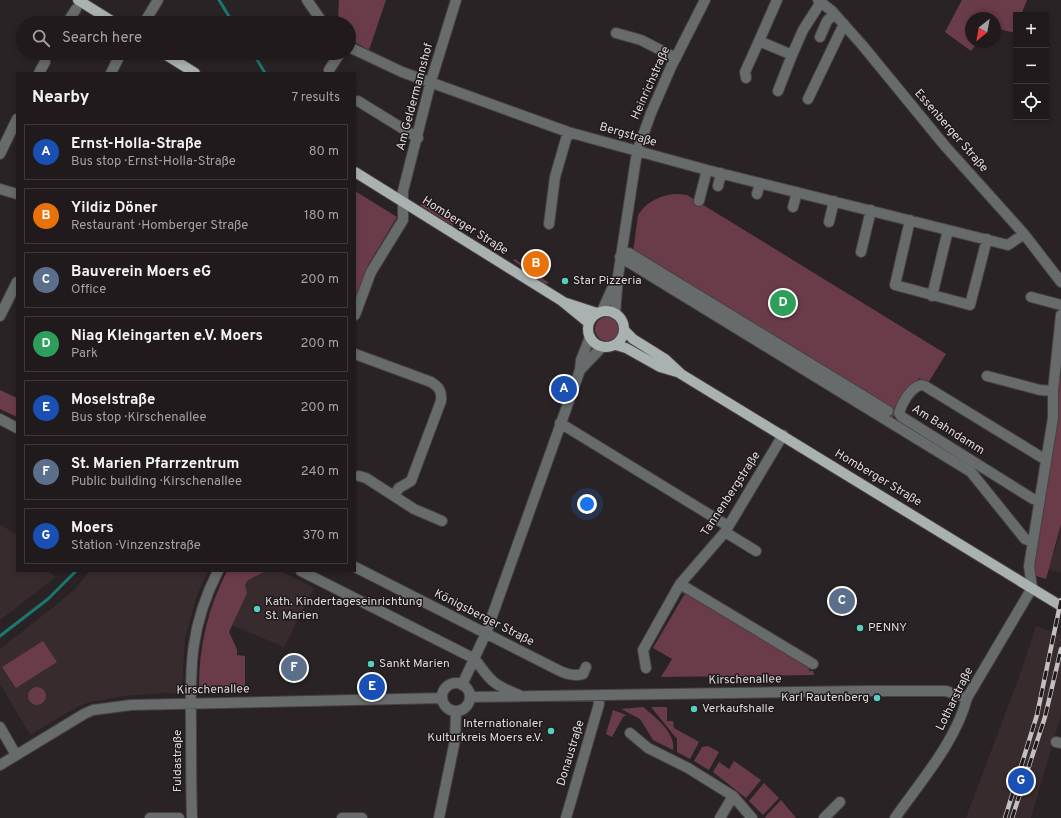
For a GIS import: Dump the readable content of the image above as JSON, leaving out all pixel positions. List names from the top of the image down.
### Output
{
  "streets": {
    "main road": ["Homberger Straße"],
    "street": [
      "Heinrichstraße",
      "Am Geldermannshof",
      "Essenberger Straße",
      "Bergstraße",
      "Am Bahndamm",
      "Tannenbergstraße",
      "Königsberger Straße",
      "Kirschenallee",
      "Lotharstraße",
      "Donaustraße",
      "Fuldastraße"
    ]
  },
  "crossings": [
    ["Heinrichstraße", "Bergstraße"],
    ["Heinrichstraße", "Homberger Straße"],
    ["Am Geldermannshof", "Bergstraße"],
    ["Am Geldermannshof", "Homberger Straße"],
    ["Essenberger Straße", "Bergstraße"],
    ["Homberger Straße", "Tannenbergstraße"],
    ["Homberger Straße", "Lotharstraße"],
    ["Kirschenallee", "Lotharstraße"],
    ["Kirschenallee", "Donaustraße"],
    ["Kirschenallee", "Fuldastraße"]
  ],
  "places": [
    "Star Pizzeria",
    "Kath. Kindertageseinrichtung St. Marien",
    "PENNY",
    "Sankt Marien",
    "Karl Rautenberg",
    "Verkaufshalle",
    "Internationaler Kulturkreis Moers e.V."
  ],
  "north": "bottom left",
  "page": {
    "map_buttons": ["+", "−"],
    "search": "Search here",
    "heading": ["Nearby", "7 results"],
    "list": [
      {
        "mark": "A",
        "name": "Ernst-Holla-Straße",
        "note": "Bus stop · Ernst-Holla-Straße",
        "value": "80 m"
      },
      {
        "mark": "B",
        "name": "Yildiz Döner",
        "note": "Restaurant · Homberger Straße",
        "value": "180 m"
      },
      {
        "mark": "C",
        "name": "Bauverein Moers eG",
        "note": "Office",
        "value": "200 m"
      },
      {
        "mark": "D",
        "name": "Niag Kleingarten e.V. Moers",
        "note": "Park",
        "value": "200 m"
      },
      {
        "mark": "E",
        "name": "Moselstraße",
        "note": "Bus stop · Kirschenallee",
        "value": "200 m"
      },
      {
        "mark": "F",
        "name": "St. Marien Pfarrzentrum",
        "note": "Public building · Kirschenallee",
        "value": "240 m"
      },
      {
        "mark": "G",
        "name": "Moers",
        "note": "Station · Vinzenzstraße",
        "value": "370 m"
      }
    ],
    "pins": [
      "B",
      "D",
      "A",
      "C",
      "F",
      "E",
      "G"
    ]
  }
}
